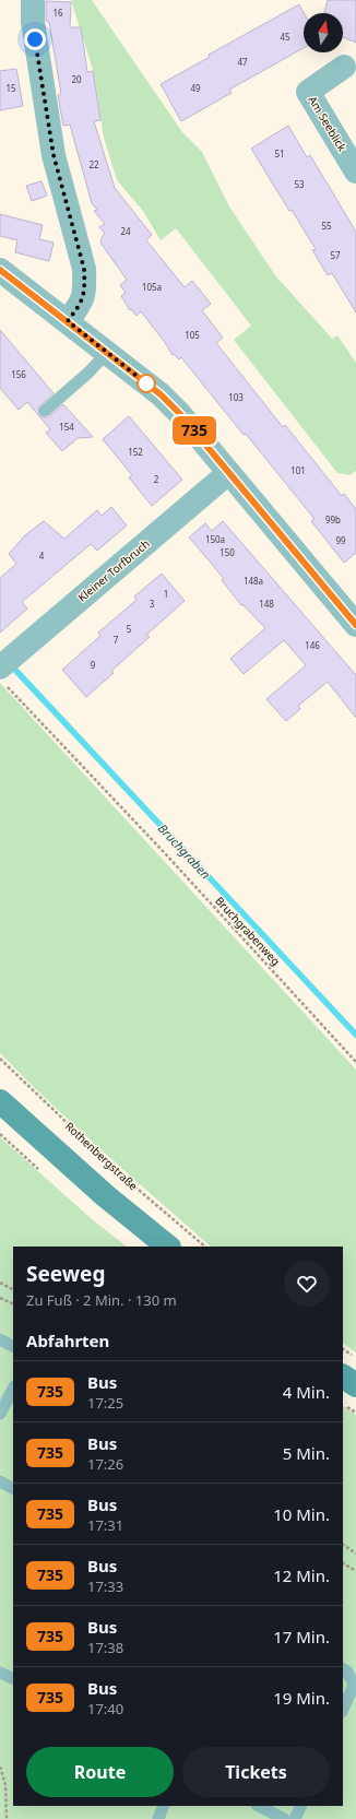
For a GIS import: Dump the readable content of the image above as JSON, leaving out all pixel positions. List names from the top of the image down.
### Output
{
  "streets": {
    "street": ["Am Seeblick", "Kleiner Torfbruch"],
    "path": ["Bruchgrabenweg", "Rothenbergstraße"]
  },
  "crossings": [
    ["Kleiner Torfbruch", "Bruchgrabenweg"]
  ],
  "water": ["Bruchgraben"],
  "lines": ["bus line 735"],
  "house_numbers": [
    "16",
    "45",
    "47",
    "20",
    "15",
    "49",
    "51",
    "22",
    "53",
    "55",
    "24",
    "57",
    "105a",
    "105",
    "156",
    "103",
    "154",
    "152",
    "101",
    "2",
    "99b",
    "150a",
    "99",
    "150",
    "4",
    "148a",
    "1",
    "3",
    "148",
    "5",
    "7",
    "146",
    "9"
  ],
  "north": "top",
  "page": {
    "on_map": "735",
    "heading": [
      ["Seeweg", "Zu Fuß · 2 Min. · 130 m"],
      "Abfahrten"
    ],
    "list": [
      {
        "mark": "735",
        "name": "Bus",
        "note": "17:25",
        "value": "4 Min."
      },
      {
        "mark": "735",
        "name": "Bus",
        "note": "17:26",
        "value": "5 Min."
      },
      {
        "mark": "735",
        "name": "Bus",
        "note": "17:31",
        "value": "10 Min."
      },
      {
        "mark": "735",
        "name": "Bus",
        "note": "17:33",
        "value": "12 Min."
      },
      {
        "mark": "735",
        "name": "Bus",
        "note": "17:38",
        "value": "17 Min."
      },
      {
        "mark": "735",
        "name": "Bus",
        "note": "17:40",
        "value": "19 Min."
      }
    ],
    "buttons": ["Route", "Tickets"]
  }
}
